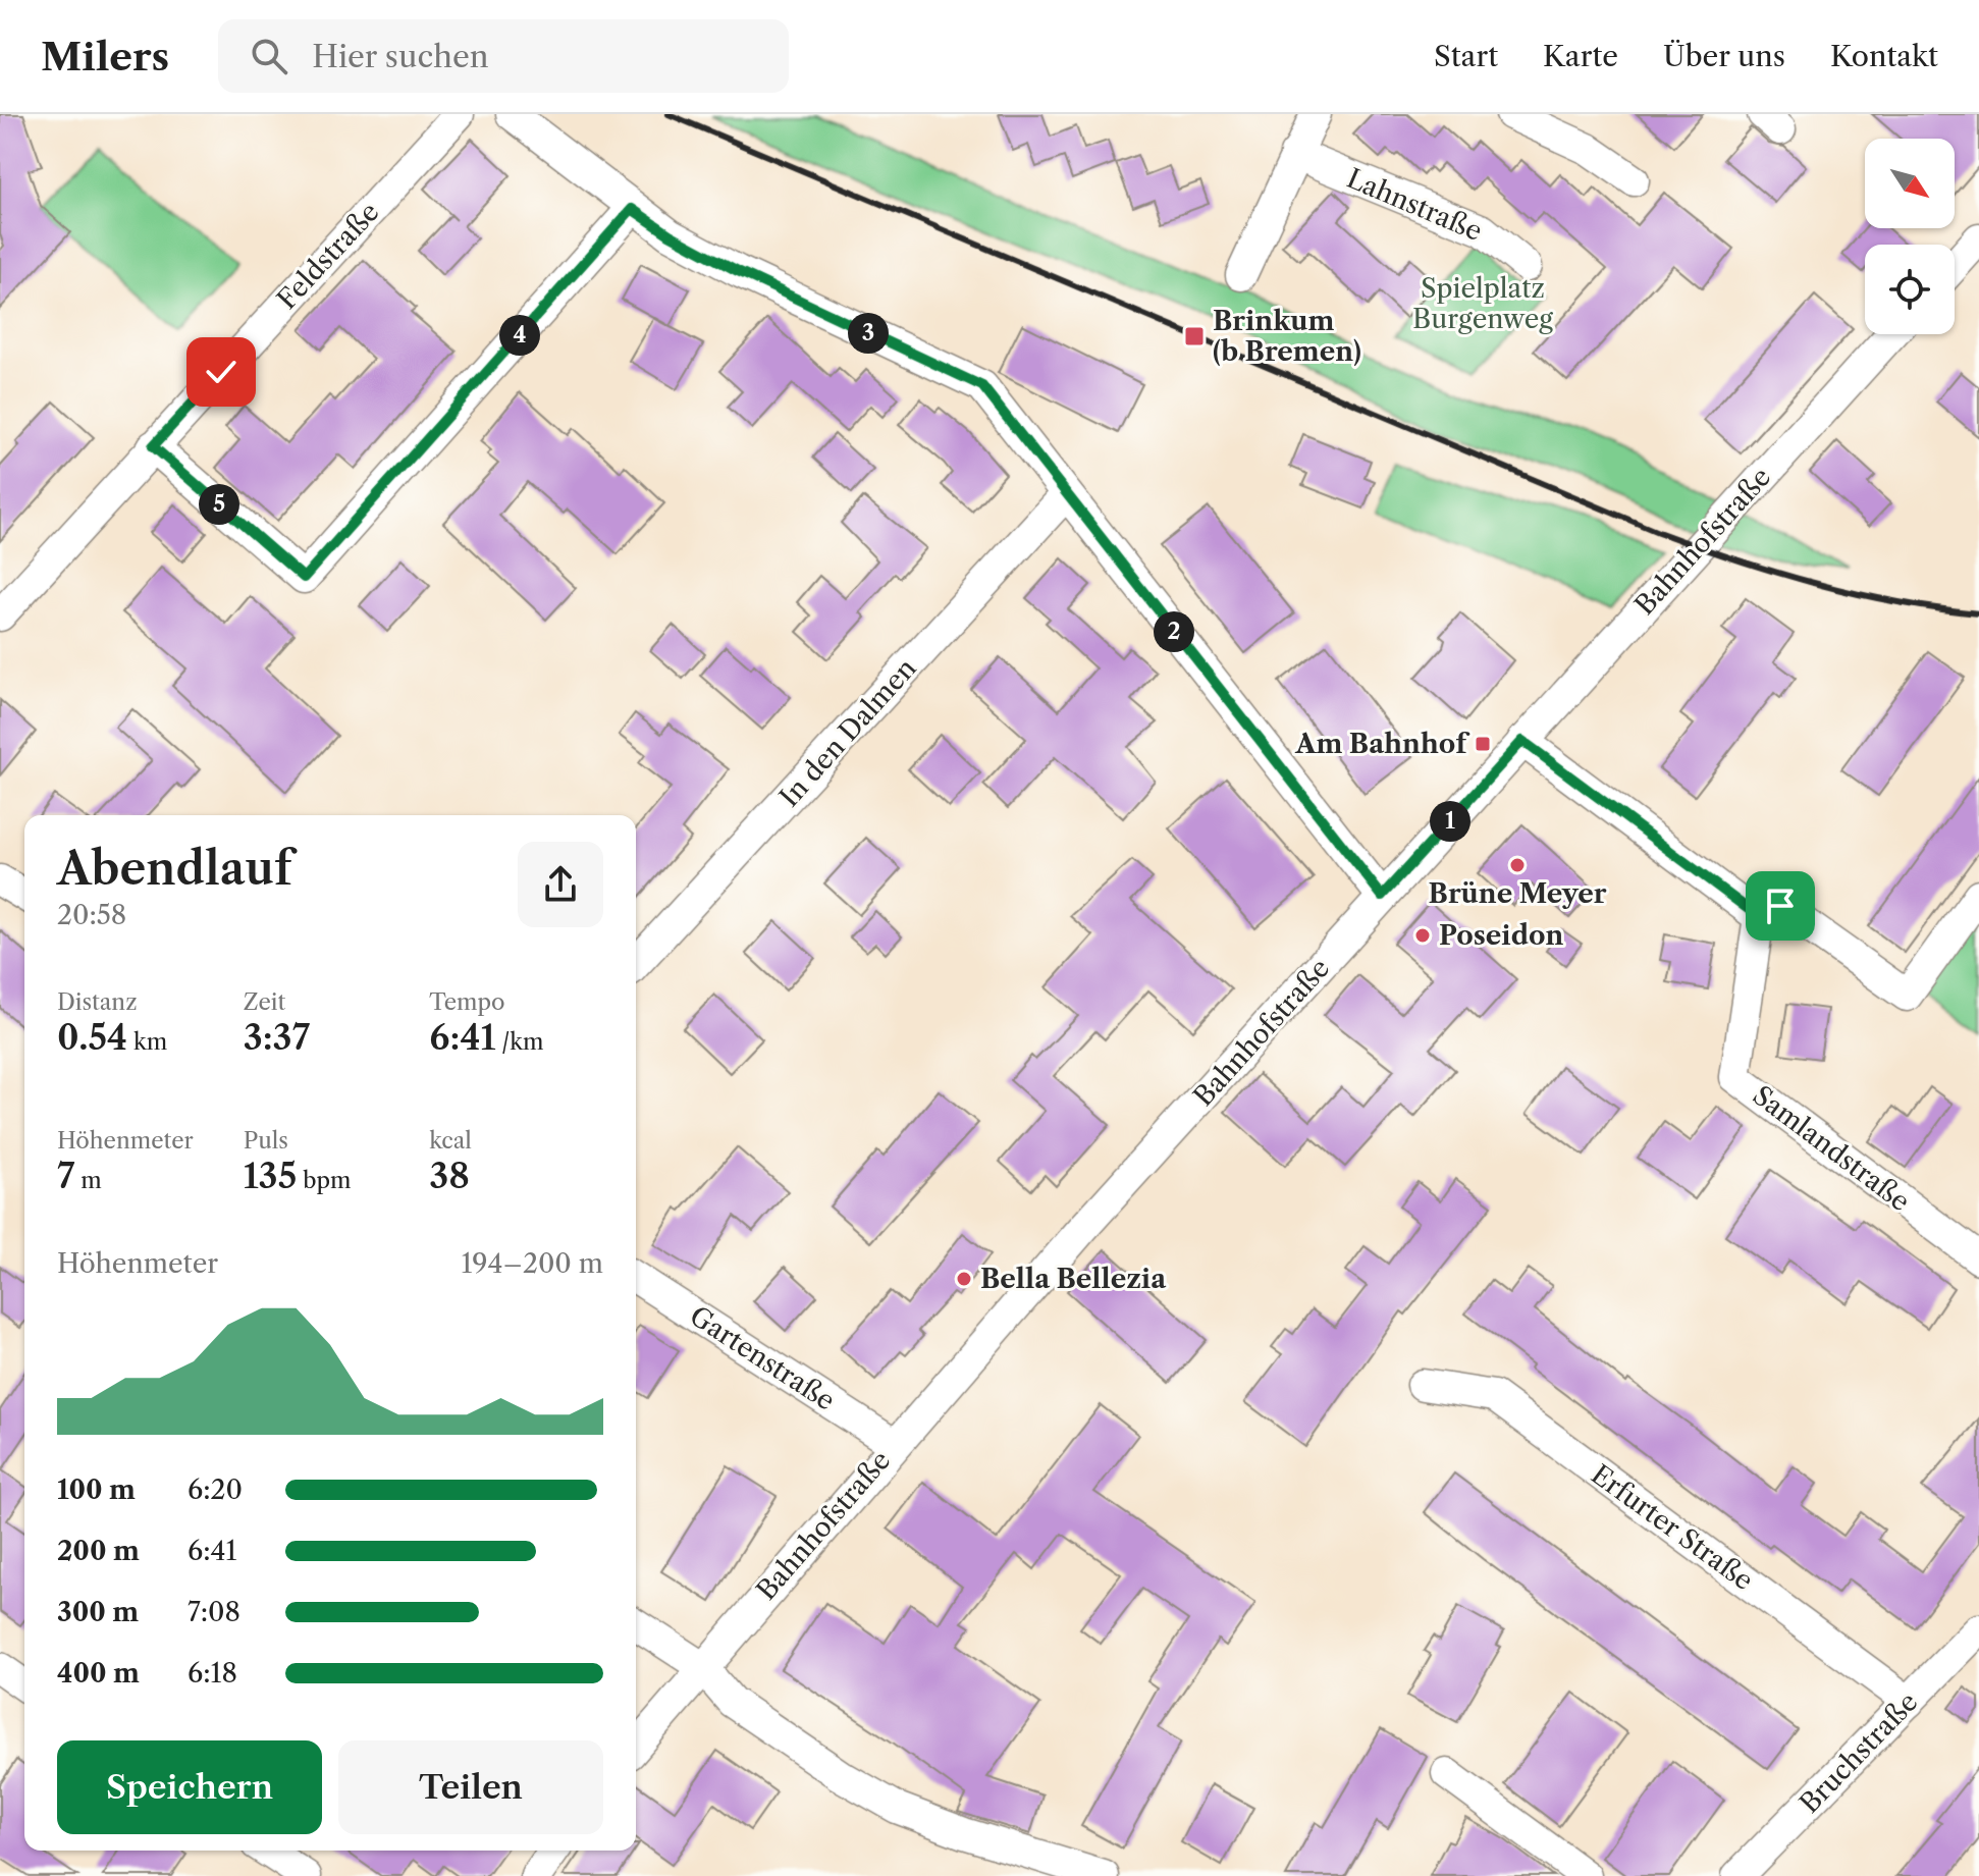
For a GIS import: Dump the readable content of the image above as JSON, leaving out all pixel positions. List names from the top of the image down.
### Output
{
  "streets": {
    "street": [
      "Lahnstraße",
      "Feldstraße",
      "Bahnhofstraße",
      "In den Dalmen",
      "Samlandstraße",
      "Gartenstraße",
      "Erfurter Straße",
      "Bruchstraße"
    ]
  },
  "crossings": [
    ["Bahnhofstraße", "Gartenstraße"],
    ["Erfurter Straße", "Bruchstraße"]
  ],
  "parks": ["Spielplatz Burgenweg"],
  "places": {
    "transit": ["Brinkum (b Bremen)", "Am Bahnhof"],
    "other": ["Brüne Meyer", "Poseidon", "Bella Bellezia"]
  },
  "north": "bottom right",
  "page": {
    "header": "Milers",
    "search": "Hier suchen",
    "nav": [
      "Start",
      "Karte",
      "Über uns",
      "Kontakt"
    ],
    "pins": [
      "3",
      "4",
      "5",
      "2",
      "1"
    ],
    "heading": ["Abendlauf", "20:58"],
    "stats": [
      ["Distanz", "0.54 km"],
      ["Zeit", "3:37"],
      ["Tempo", "6:41 /km"],
      ["Höhenmeter", "7 m"],
      ["Puls", "135 bpm"],
      ["kcal", "38"]
    ],
    "chart": ["Höhenmeter", "194–200 m"],
    "list": [
      {
        "name": "100 m",
        "note": "6:20"
      },
      {
        "name": "200 m",
        "note": "6:41"
      },
      {
        "name": "300 m",
        "note": "7:08"
      },
      {
        "name": "400 m",
        "note": "6:18"
      }
    ],
    "buttons": ["Speichern", "Teilen"]
  }
}
